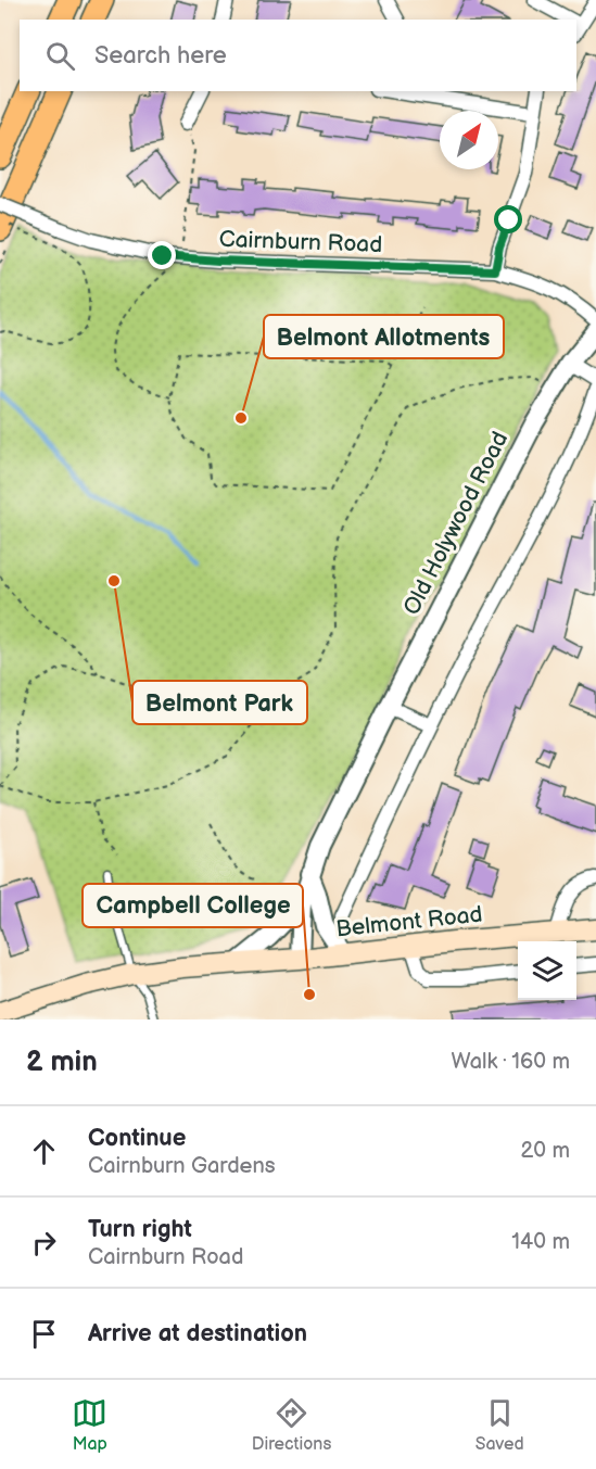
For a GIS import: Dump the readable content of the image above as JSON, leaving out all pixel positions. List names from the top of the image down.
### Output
{
  "streets": {
    "main road": ["Belmont Road"],
    "street": ["Cairnburn Road", "Old Holywood Road"]
  },
  "crossings": [
    ["Old Holywood Road", "Belmont Road"]
  ],
  "places": ["Belmont Allotments", "Belmont Park", "Campbell College"],
  "north": "top right",
  "page": {
    "search": "Search here",
    "heading": ["2 min", "Walk · 160 m"],
    "list": [
      ["Continue", "Cairnburn Gardens", "20 m"],
      ["Turn right", "Cairnburn Road", "140 m"],
      "Arrive at destination"
    ],
    "nav": ["Map", "Directions", "Saved"]
  }
}
